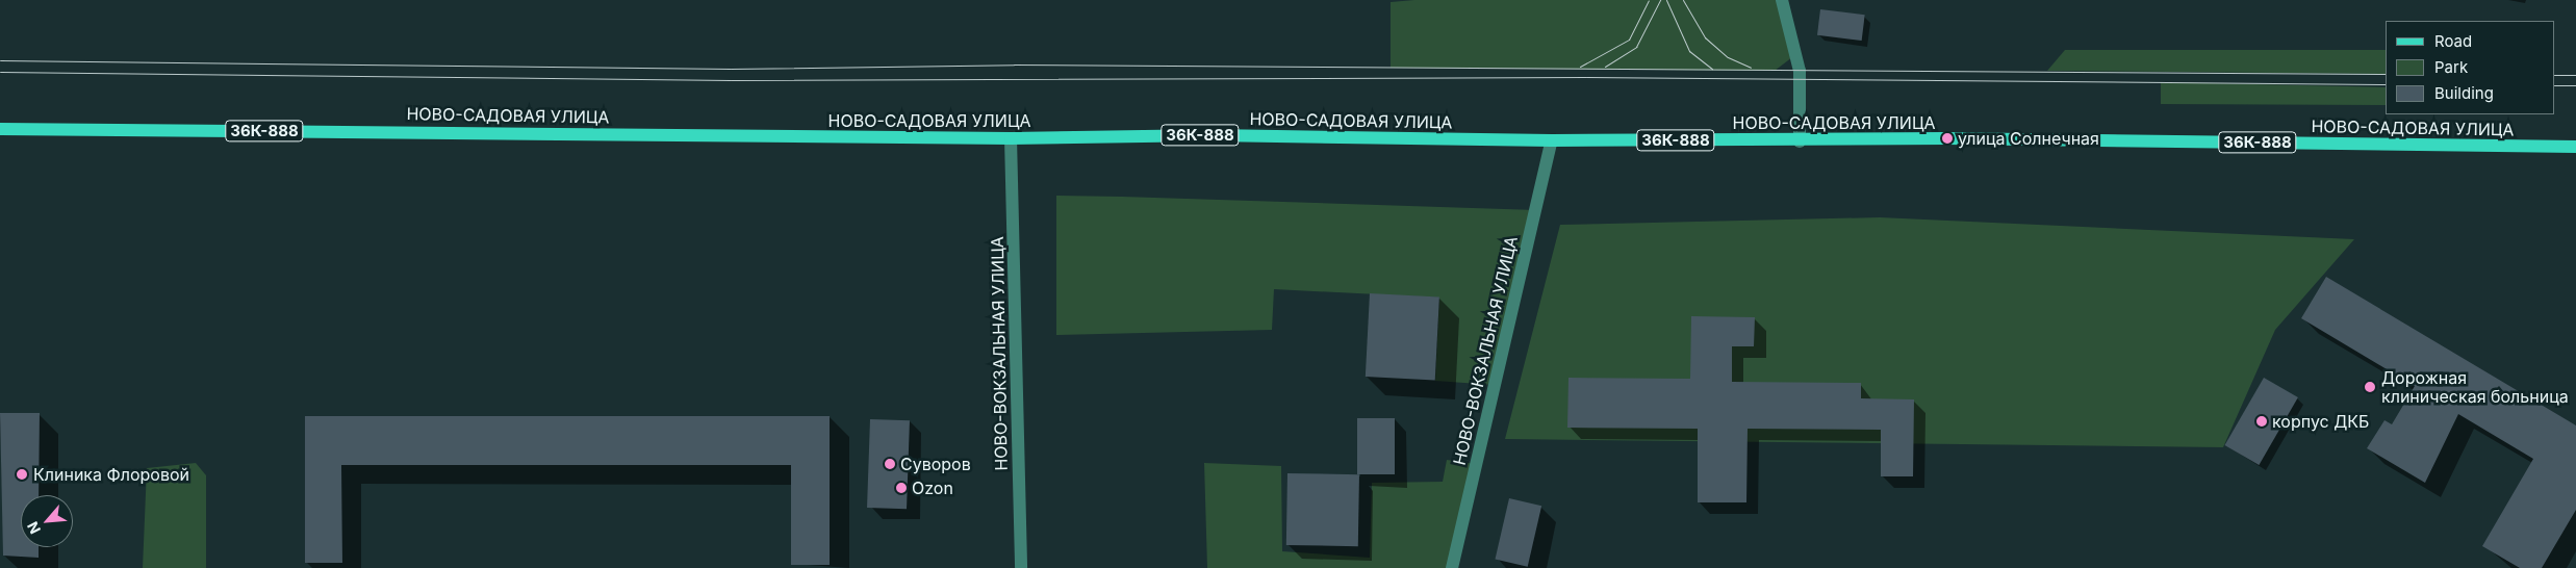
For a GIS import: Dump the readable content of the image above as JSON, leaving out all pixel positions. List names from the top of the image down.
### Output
{
  "streets": {
    "main road": ["НОВО-САДОВАЯ УЛИЦА", "36К-888"],
    "street": ["НОВО-ВОКЗАЛЬНАЯ УЛИЦА"]
  },
  "crossings": [
    ["НОВО-САДОВАЯ УЛИЦА", "НОВО-ВОКЗАЛЬНАЯ УЛИЦА"]
  ],
  "places": [
    "улица Солнечная",
    "Дорожная клиническая больница",
    "корпус ДКБ",
    "Суворов",
    "Клиника Флоровой",
    "Ozon"
  ],
  "legend": ["Road", "Park", "Building"],
  "north": "bottom left"
}
